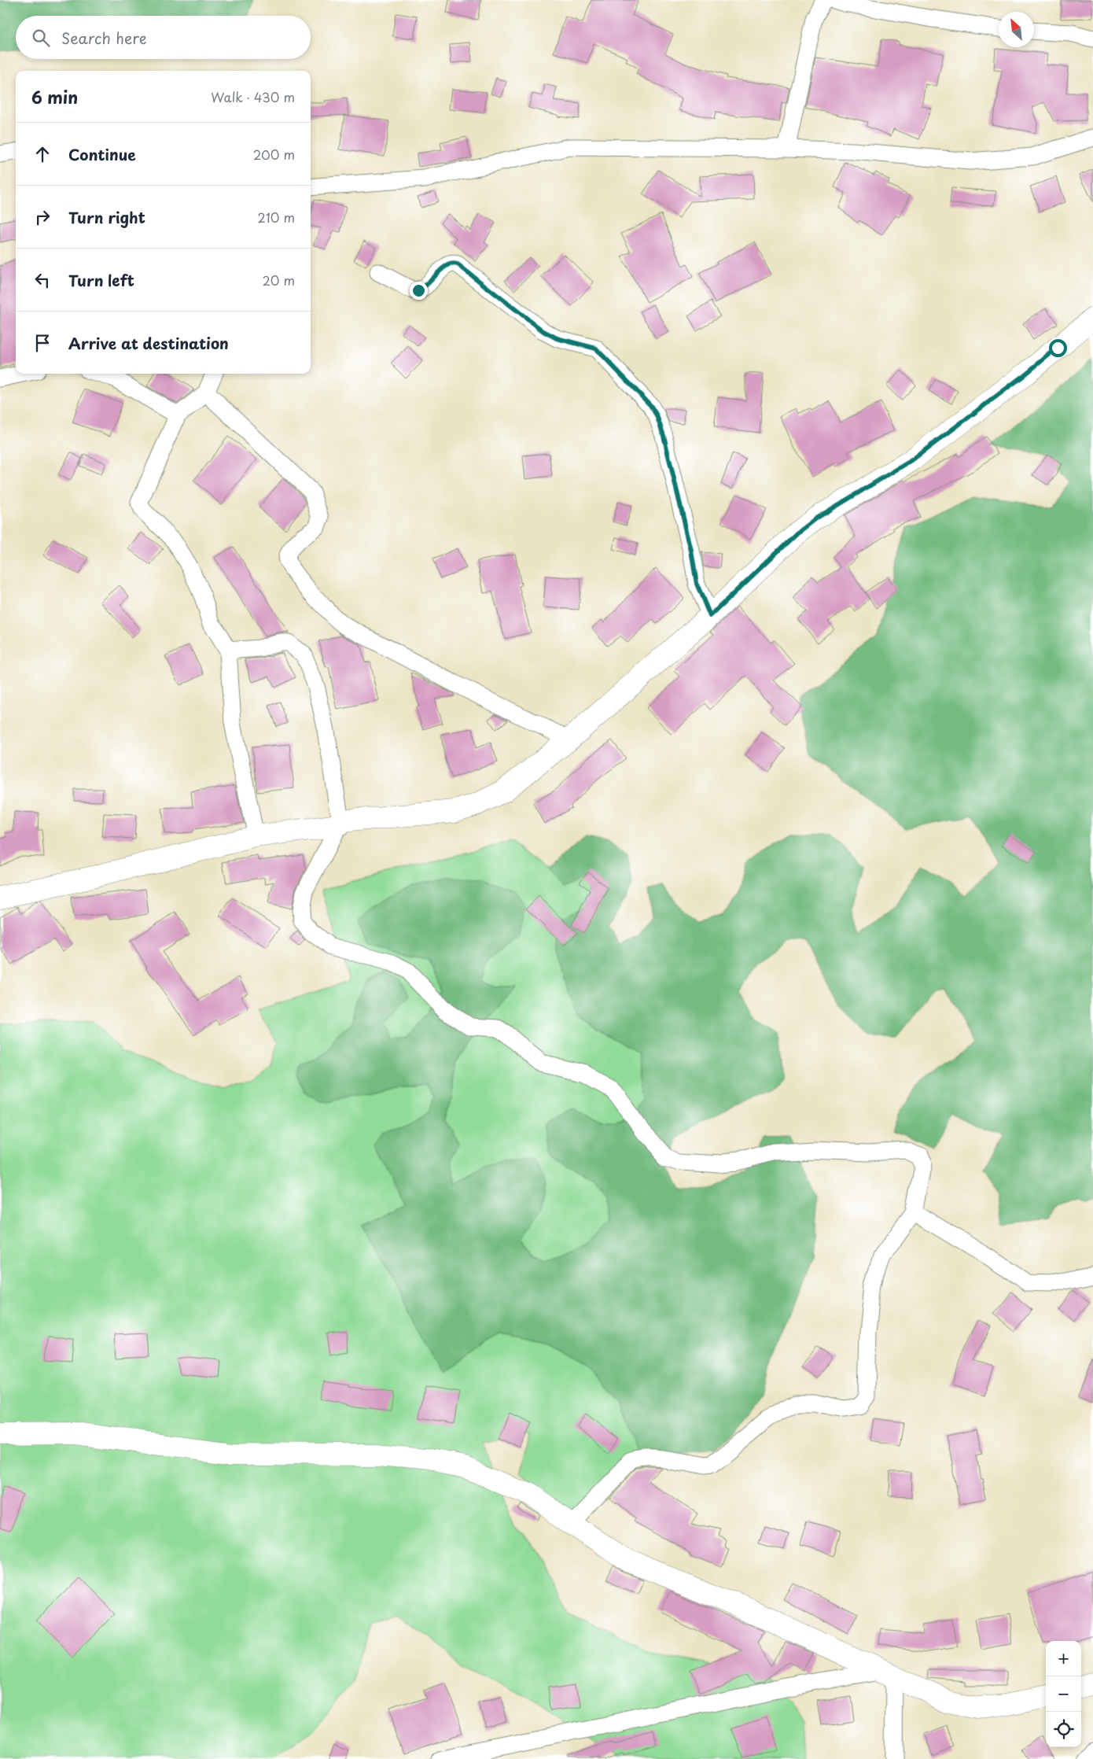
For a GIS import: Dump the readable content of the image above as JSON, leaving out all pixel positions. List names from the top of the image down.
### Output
{
  "north": "top left",
  "page": {
    "search": "Search here",
    "heading": ["6 min", "Walk · 430 m"],
    "list": [
      ["Continue", "200 m"],
      ["Turn right", "210 m"],
      ["Turn left", "20 m"],
      "Arrive at destination"
    ],
    "map_buttons": ["+", "−"]
  }
}
